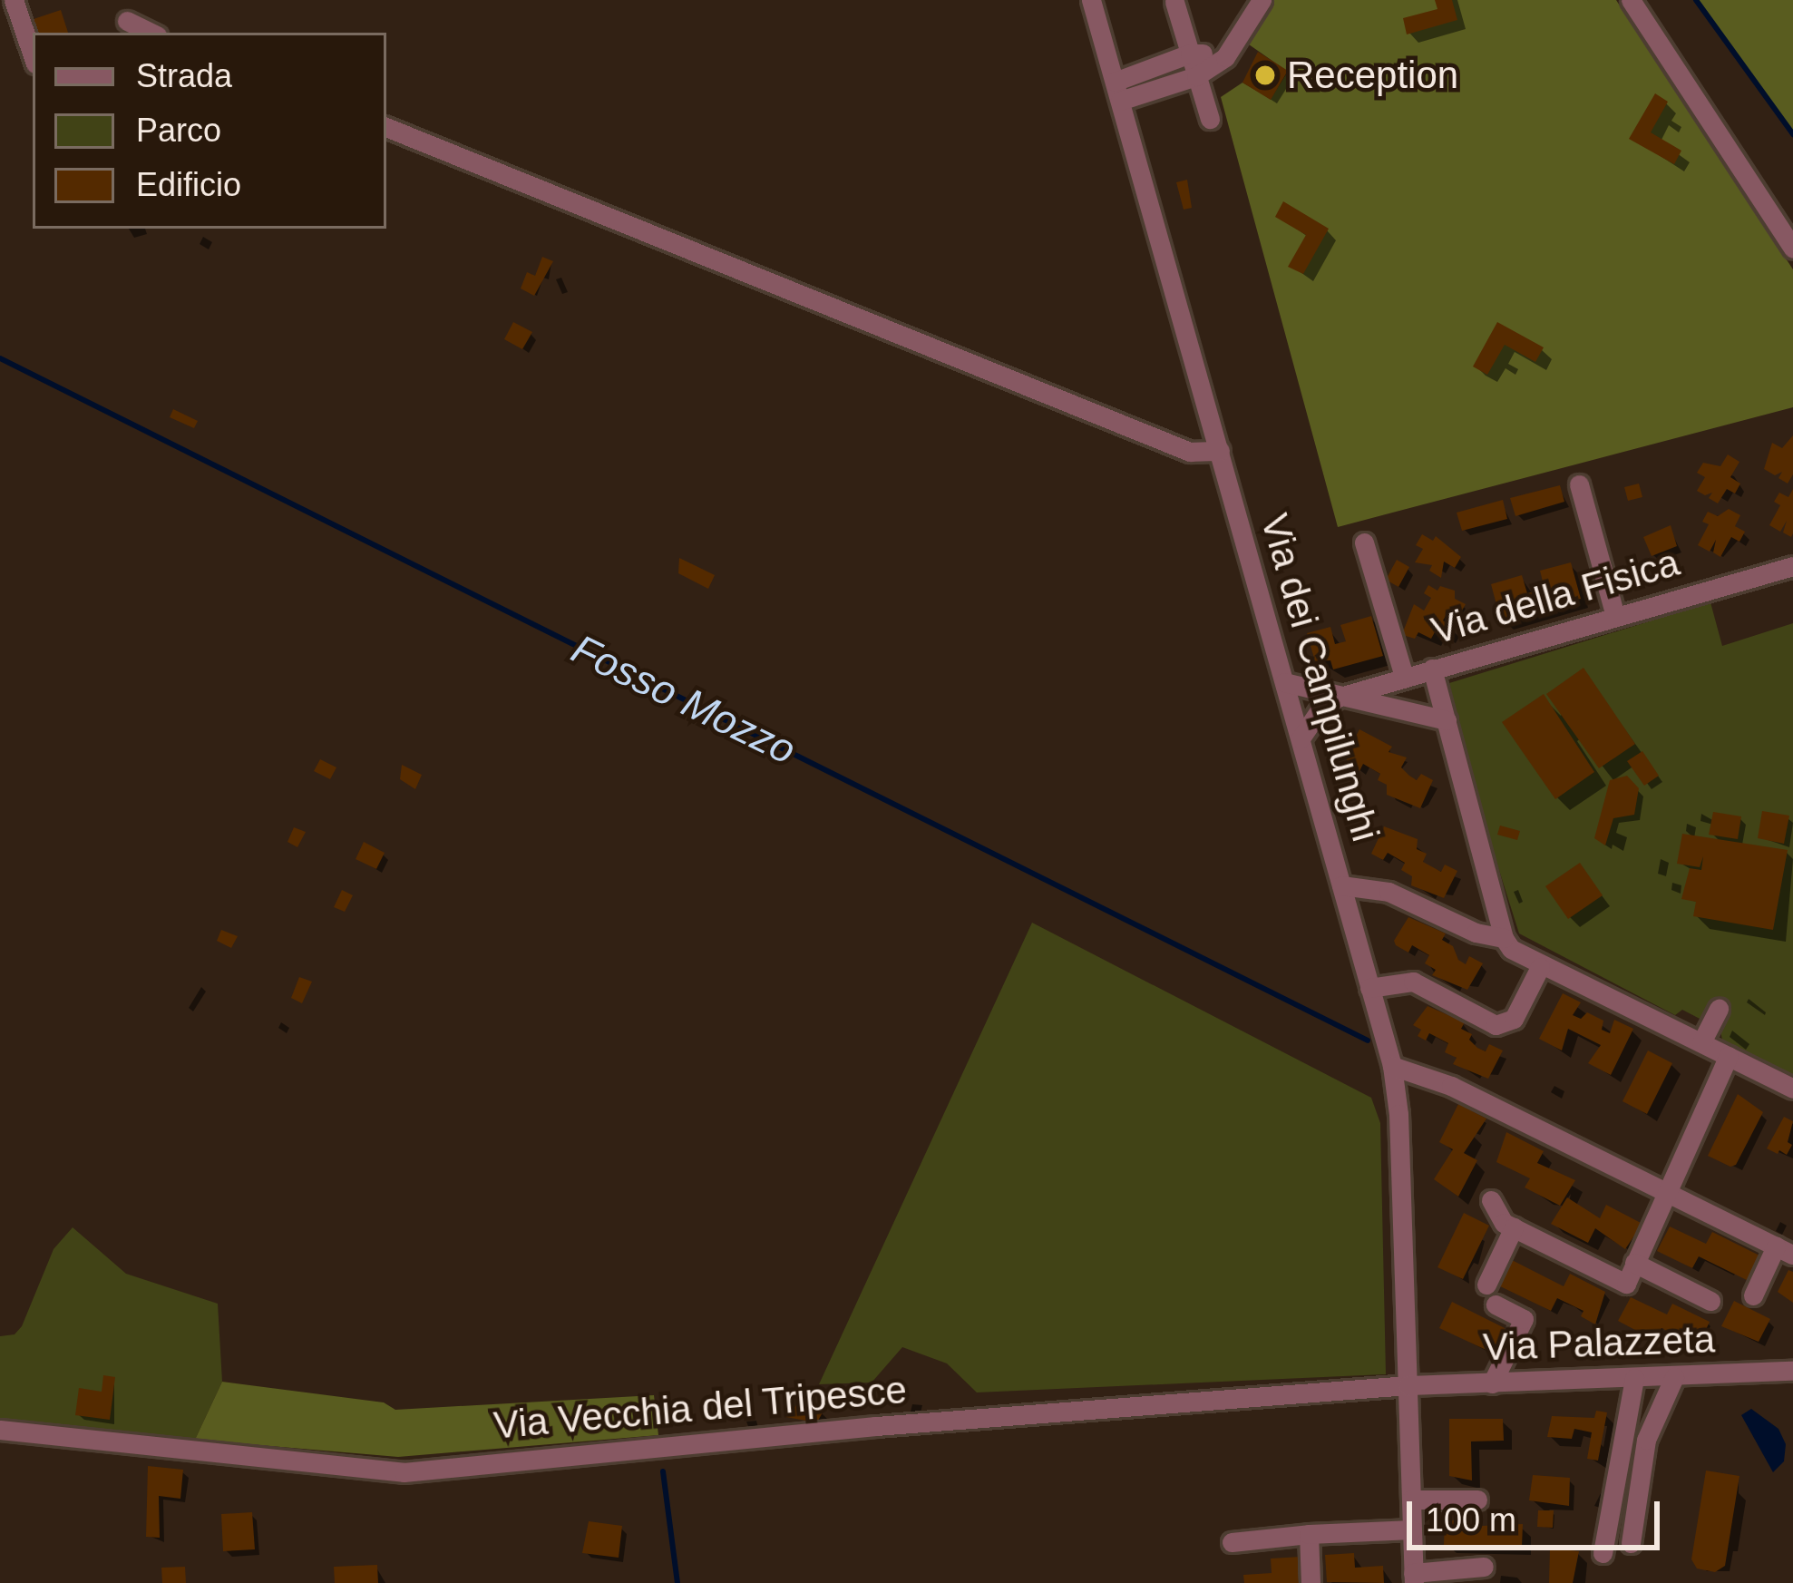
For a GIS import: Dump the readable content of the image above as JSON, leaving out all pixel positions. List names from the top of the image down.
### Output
{
  "streets": {
    "street": [
      "Via della Fisica",
      "Via dei Campilunghi",
      "Via Palazzeta",
      "Via Vecchia del Tripesce"
    ]
  },
  "crossings": [
    ["Via dei Campilunghi", "Via Palazzeta"],
    ["Via dei Campilunghi", "Via Vecchia del Tripesce"],
    ["Via Palazzeta", "Via Vecchia del Tripesce"]
  ],
  "water": ["Fosso Mozzo"],
  "places": ["Reception"],
  "legend": ["Strada", "Parco", "Edificio"],
  "scale_bar": "100 m"
}
